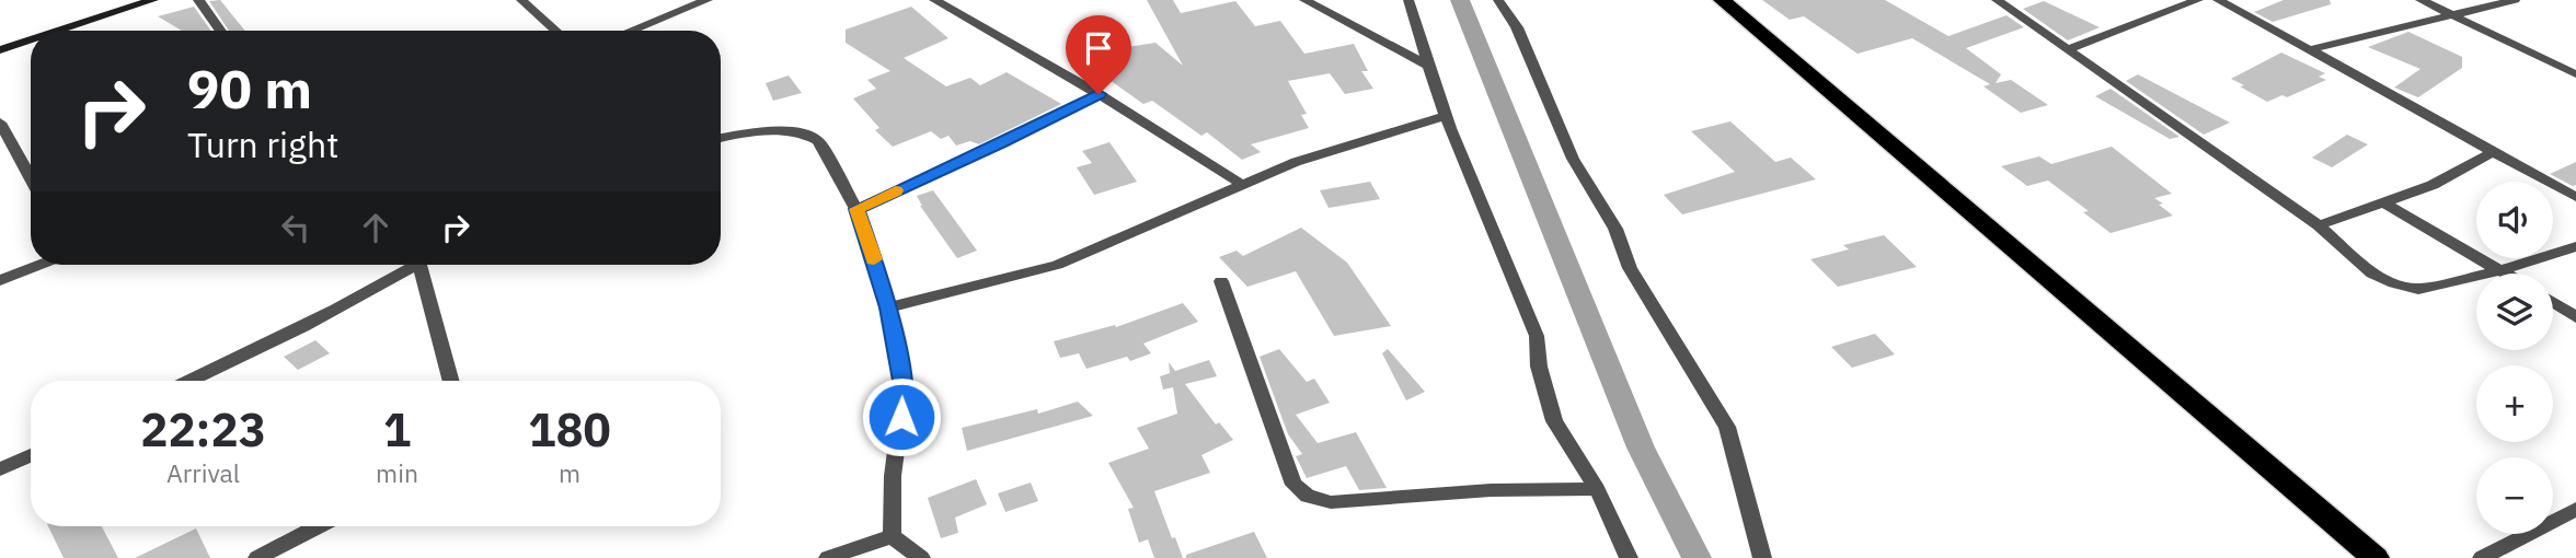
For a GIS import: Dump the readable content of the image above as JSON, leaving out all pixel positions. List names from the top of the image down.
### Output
{
  "page": {
    "turn": ["90 m", "Turn right"],
    "map_buttons": ["+", "−"],
    "eta": [
      "22:23",
      "Arrival",
      "1",
      "min",
      "180",
      "m"
    ]
  }
}
